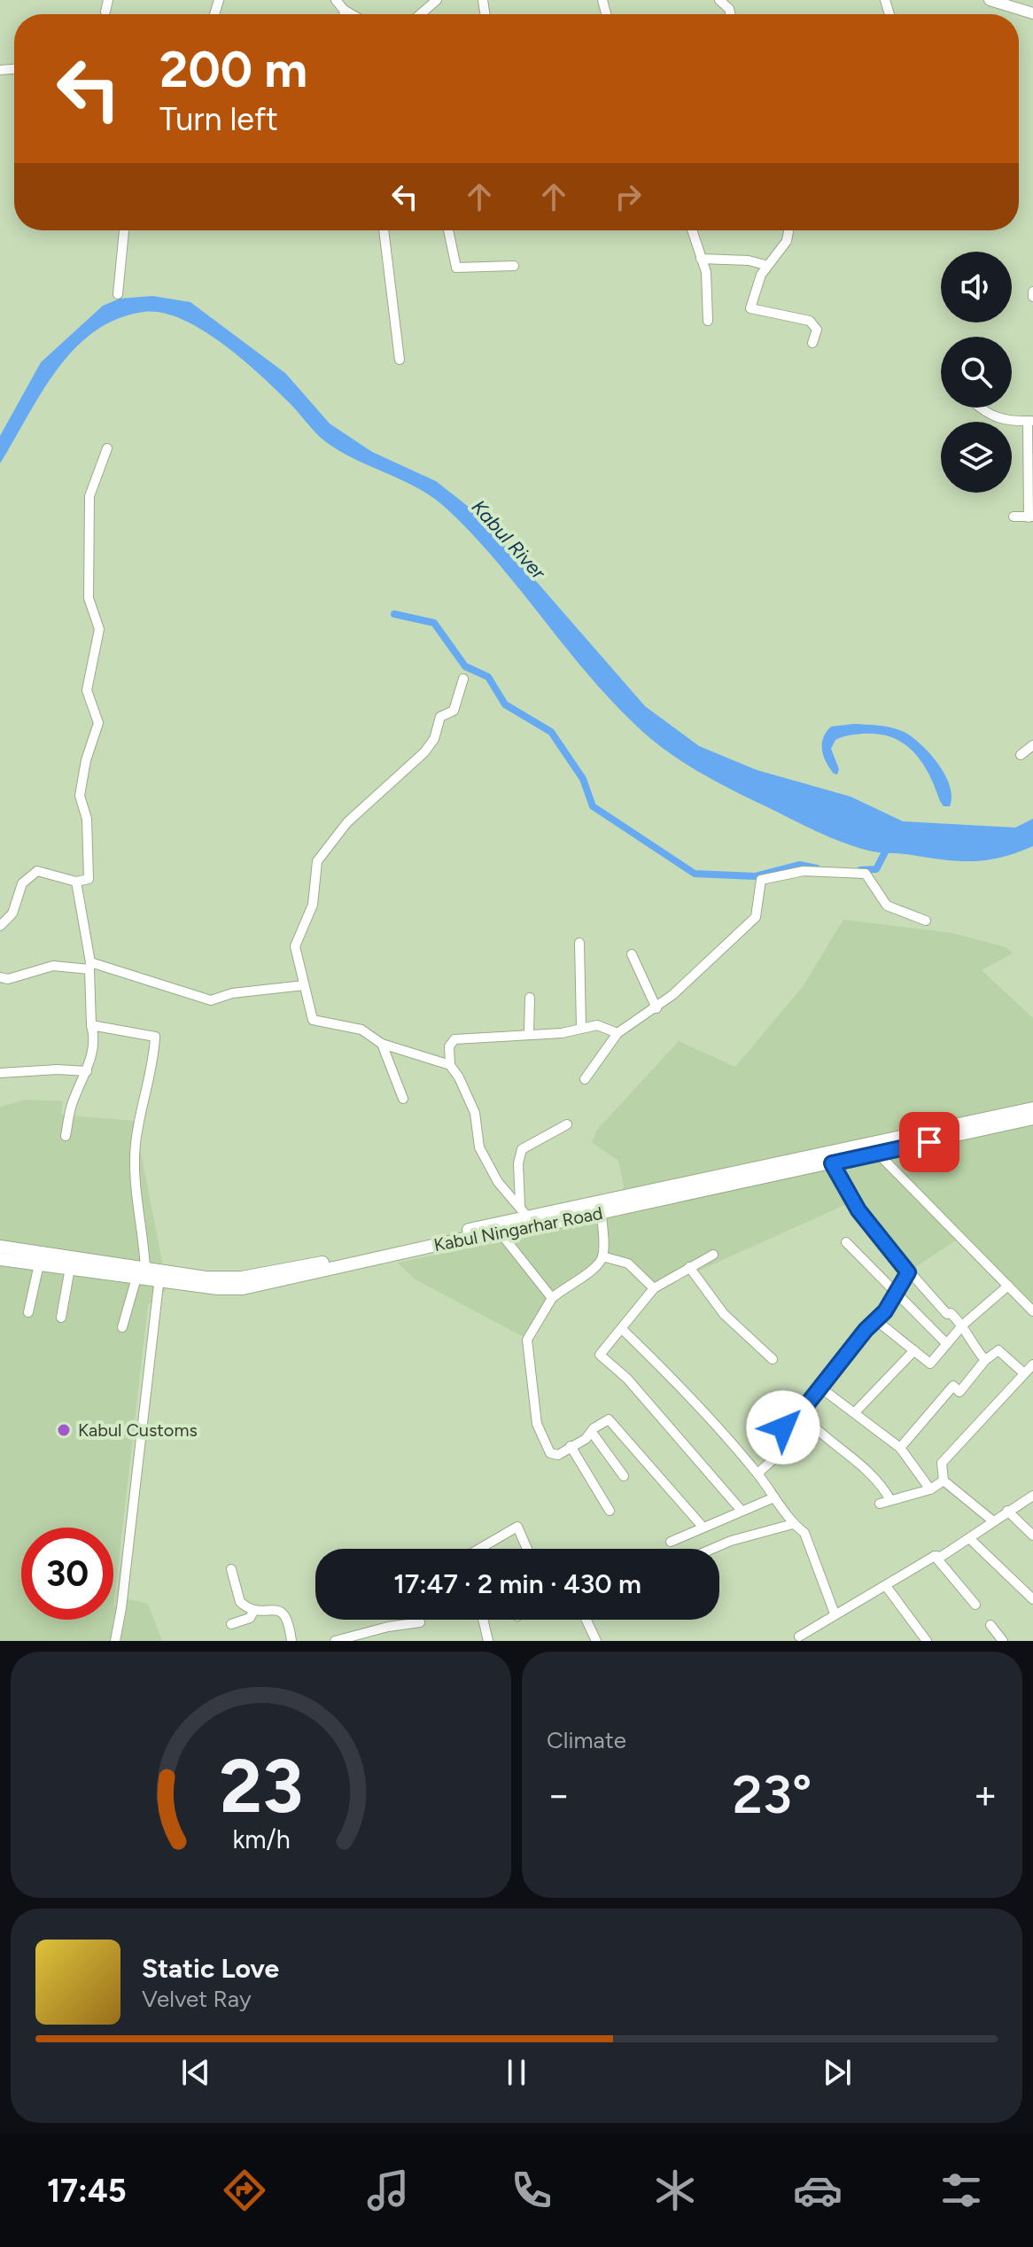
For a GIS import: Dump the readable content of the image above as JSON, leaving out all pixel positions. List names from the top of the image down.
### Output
{
  "streets": {
    "highway": ["Kabul Ningarhar Road"]
  },
  "water": ["Kabul River"],
  "places": ["Kabul Customs"],
  "page": {
    "turn": ["200 m", "Turn left"],
    "limit": "30",
    "trip": "17:47 · 2 min · 430 m",
    "tile": "Climate",
    "heat": ["−", "23°", "+"],
    "song": ["Static Love", "Velvet Ray"],
    "tabs": "17:45",
    "gauge": ["23", "km/h"]
  }
}
